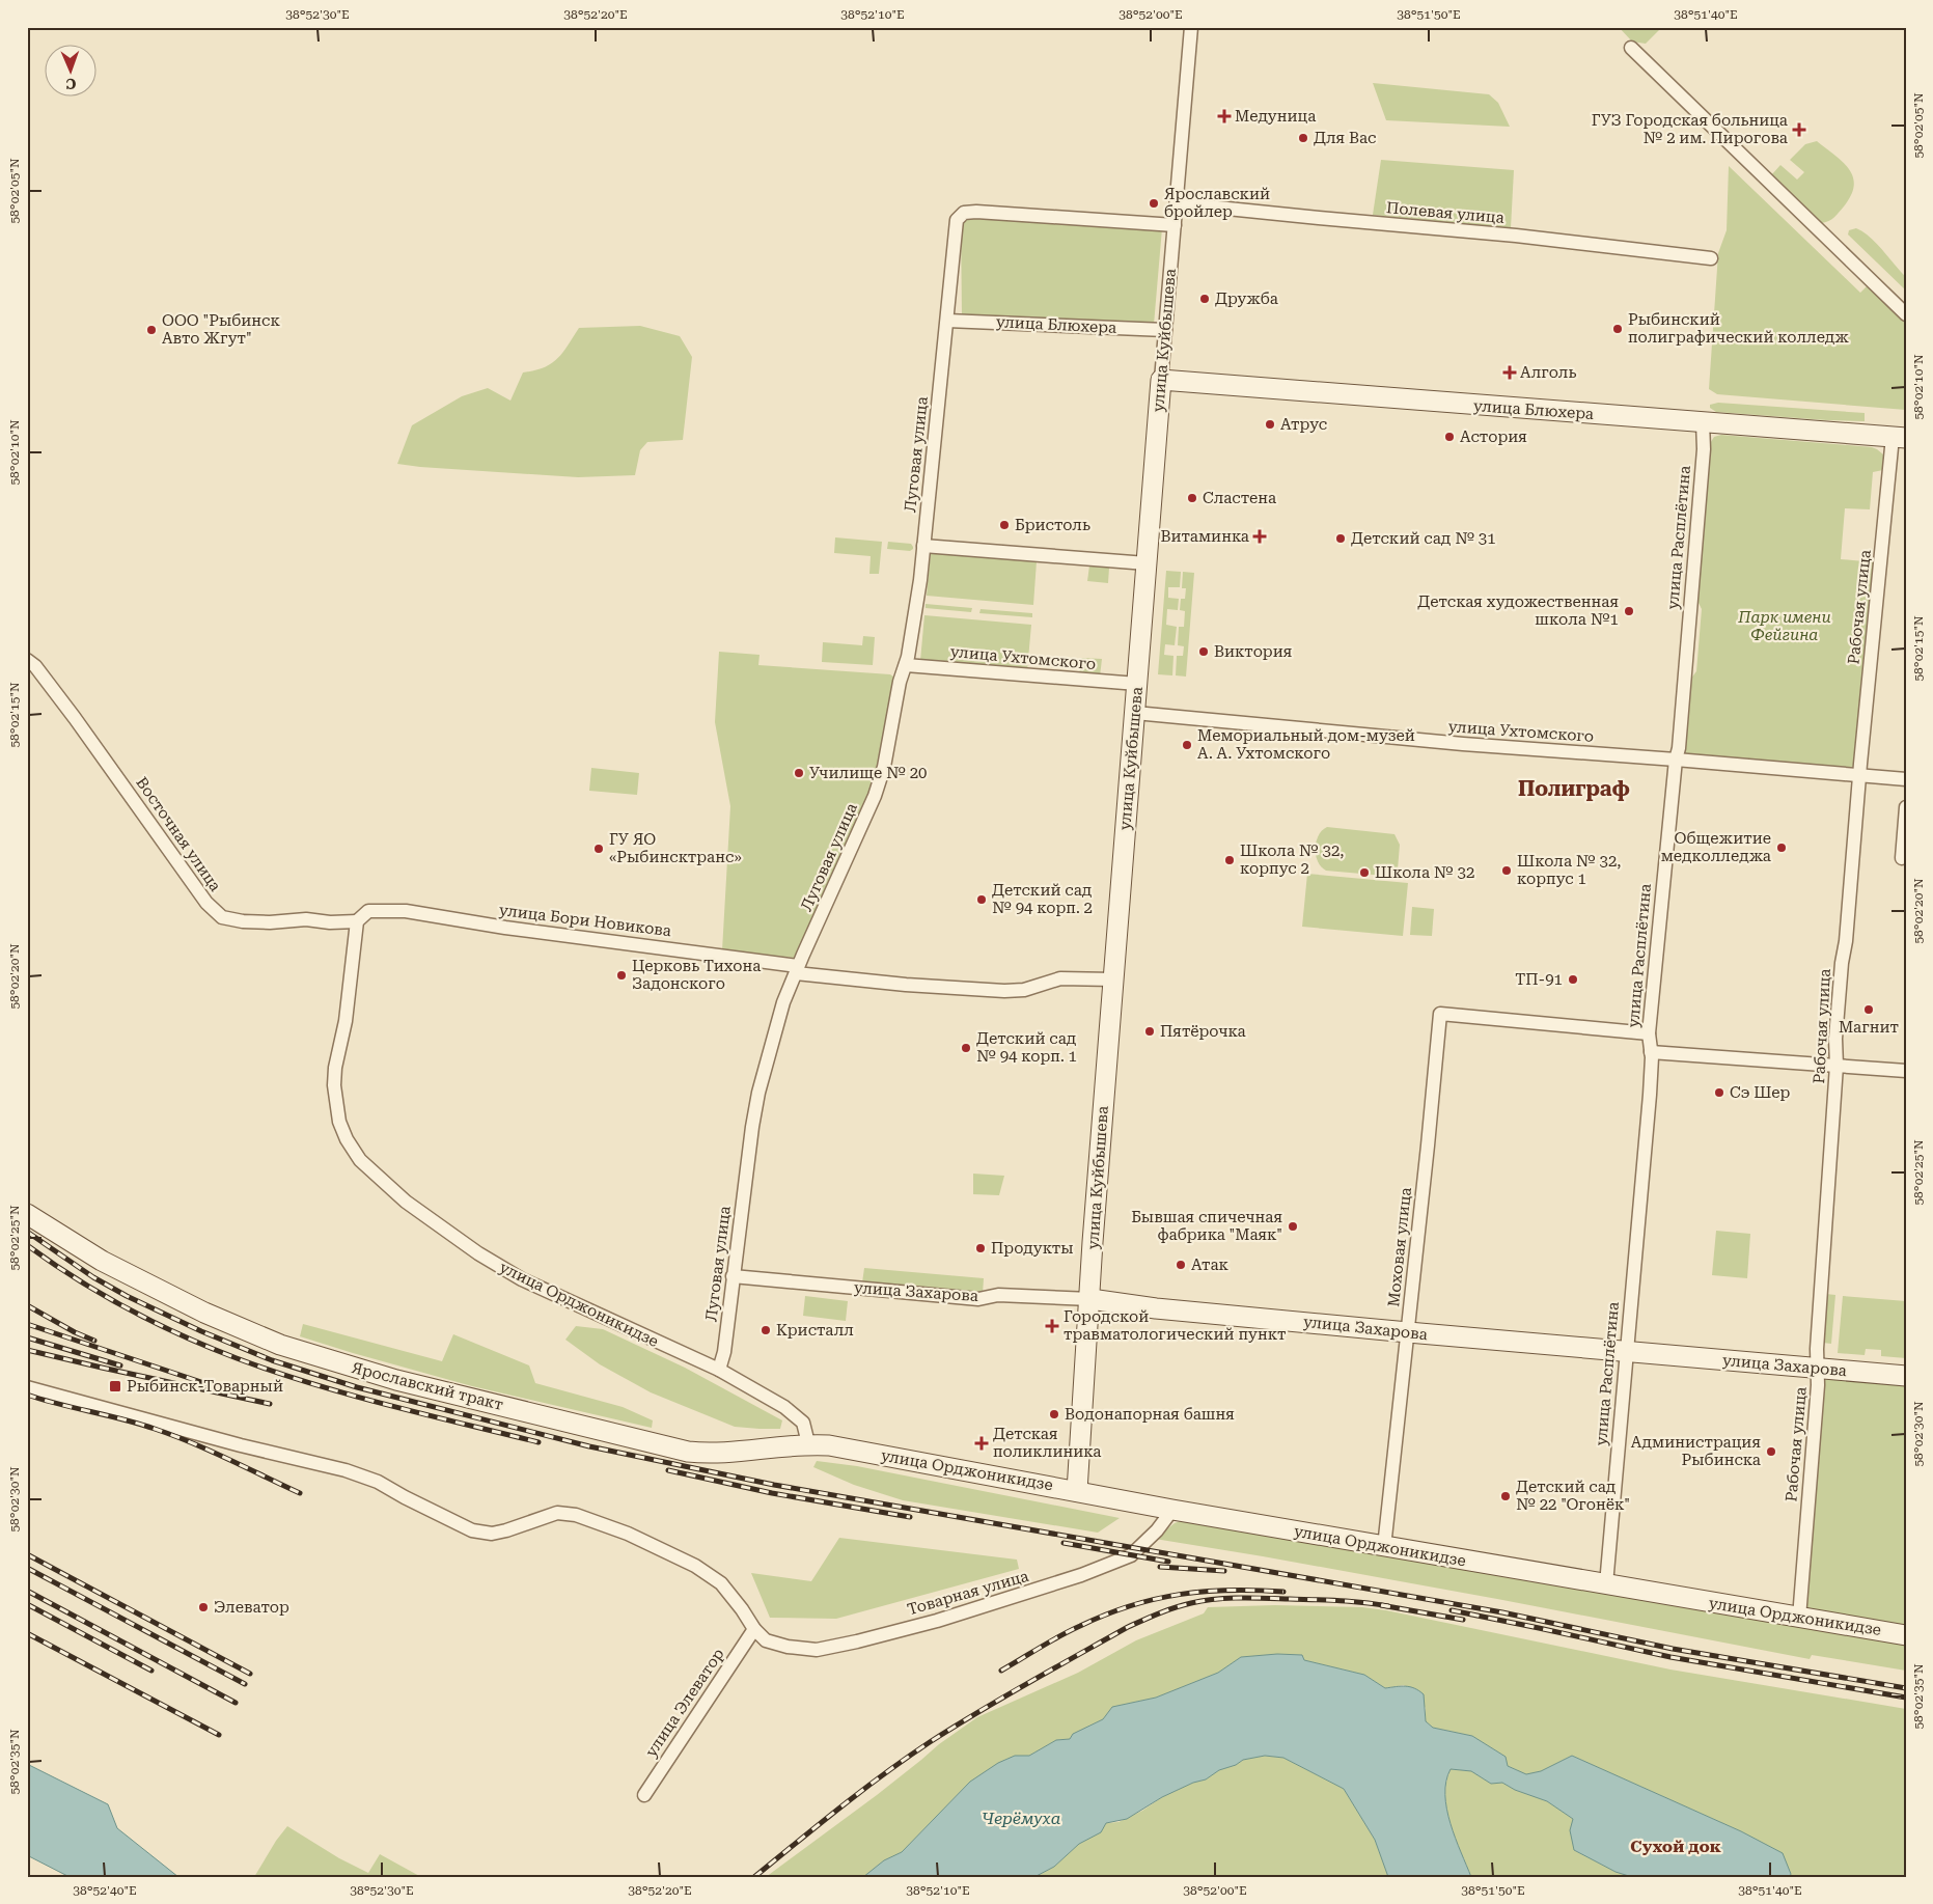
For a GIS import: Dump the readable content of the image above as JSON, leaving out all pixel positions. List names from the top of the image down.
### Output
{
  "streets": {
    "street": [
      "Полевая улица",
      "улица Блюхера",
      "улица Куйбышева",
      "Луговая улица",
      "улица Расплётина",
      "Рабочая улица",
      "улица Ухтомского",
      "Восточная улица",
      "улица Бори Новикова",
      "Моховая улица",
      "улица Захарова",
      "улица Орджоникидзе",
      "Ярославский тракт",
      "Товарная улица",
      "улица Элеватор"
    ]
  },
  "crossings": [
    ["Полевая улица", "улица Куйбышева"],
    ["улица Блюхера", "улица Куйбышева"],
    ["улица Блюхера", "Луговая улица"],
    ["улица Блюхера", "улица Расплётина"],
    ["улица Блюхера", "Рабочая улица"],
    ["улица Куйбышева", "Луговая улица"],
    ["улица Куйбышева", "улица Ухтомского"],
    ["улица Куйбышева", "улица Бори Новикова"],
    ["улица Куйбышева", "улица Захарова"],
    ["улица Куйбышева", "улица Орджоникидзе"],
    ["Луговая улица", "улица Ухтомского"],
    ["Луговая улица", "улица Бори Новикова"],
    ["Луговая улица", "улица Захарова"],
    ["Луговая улица", "улица Орджоникидзе"],
    ["улица Расплётина", "улица Ухтомского"],
    ["улица Расплётина", "Моховая улица"],
    ["улица Расплётина", "улица Захарова"],
    ["улица Расплётина", "улица Орджоникидзе"],
    ["Рабочая улица", "улица Ухтомского"],
    ["Рабочая улица", "улица Захарова"],
    ["Рабочая улица", "улица Орджоникидзе"],
    ["Восточная улица", "улица Бори Новикова"],
    ["Восточная улица", "улица Орджоникидзе"],
    ["улица Бори Новикова", "улица Орджоникидзе"],
    ["Моховая улица", "улица Захарова"],
    ["Моховая улица", "улица Орджоникидзе"],
    ["улица Орджоникидзе", "Ярославский тракт"],
    ["улица Орджоникидзе", "Товарная улица"],
    ["Товарная улица", "улица Элеватор"]
  ],
  "districts": ["Полиграф", "Сухой док"],
  "water": ["Черёмуха"],
  "parks": ["Парк имени Фейгина"],
  "places": {
    "health": [
      "Медуница",
      "ГУЗ Городская больница № 2 им. Пирогова",
      "Алголь",
      "Витаминка",
      "Городской травматологический пункт",
      "Детская поликлиника"
    ],
    "other": [
      "Для Вас",
      "Ярославский бройлер",
      "Дружба",
      "Рыбинский полиграфический колледж",
      "ООО \"Рыбинск Авто Жгут\"",
      "Атрус",
      "Астория",
      "Сластена",
      "Бристоль",
      "Детский сад № 31",
      "Детская художественная школа №1",
      "Виктория",
      "Мемориальный дом-музей А. А. Ухтомского",
      "Училище № 20",
      "Общежитие медколледжа",
      "ГУ ЯО «Рыбинсктранс»",
      "Школа № 32, корпус 2",
      "Школа № 32, корпус 1",
      "Школа № 32",
      "Детский сад № 94 корп. 2",
      "Церковь Тихона Задонского",
      "ТП-91",
      "Магнит",
      "Пятёрочка",
      "Детский сад № 94 корп. 1",
      "Сэ Шер",
      "Бывшая спичечная фабрика \"Маяк\"",
      "Продукты",
      "Атак",
      "Кристалл",
      "Водонапорная башня",
      "Администрация Рыбинска",
      "Детский сад № 22 \"Огонёк\"",
      "Элеватор"
    ],
    "transit": ["Рыбинск-Товарный"]
  },
  "north": "bottom",
  "coordinates": [
    "38°52'30\"E",
    "38°52'20\"E",
    "38°52'10\"E",
    "38°52'00\"E",
    "38°51'50\"E",
    "38°51'40\"E",
    "58°02'05\"N",
    "58°02'10\"N",
    "58°02'15\"N",
    "58°02'20\"N",
    "58°02'25\"N",
    "58°02'30\"N",
    "58°02'35\"N",
    "38°52'40\"E"
  ]
}
